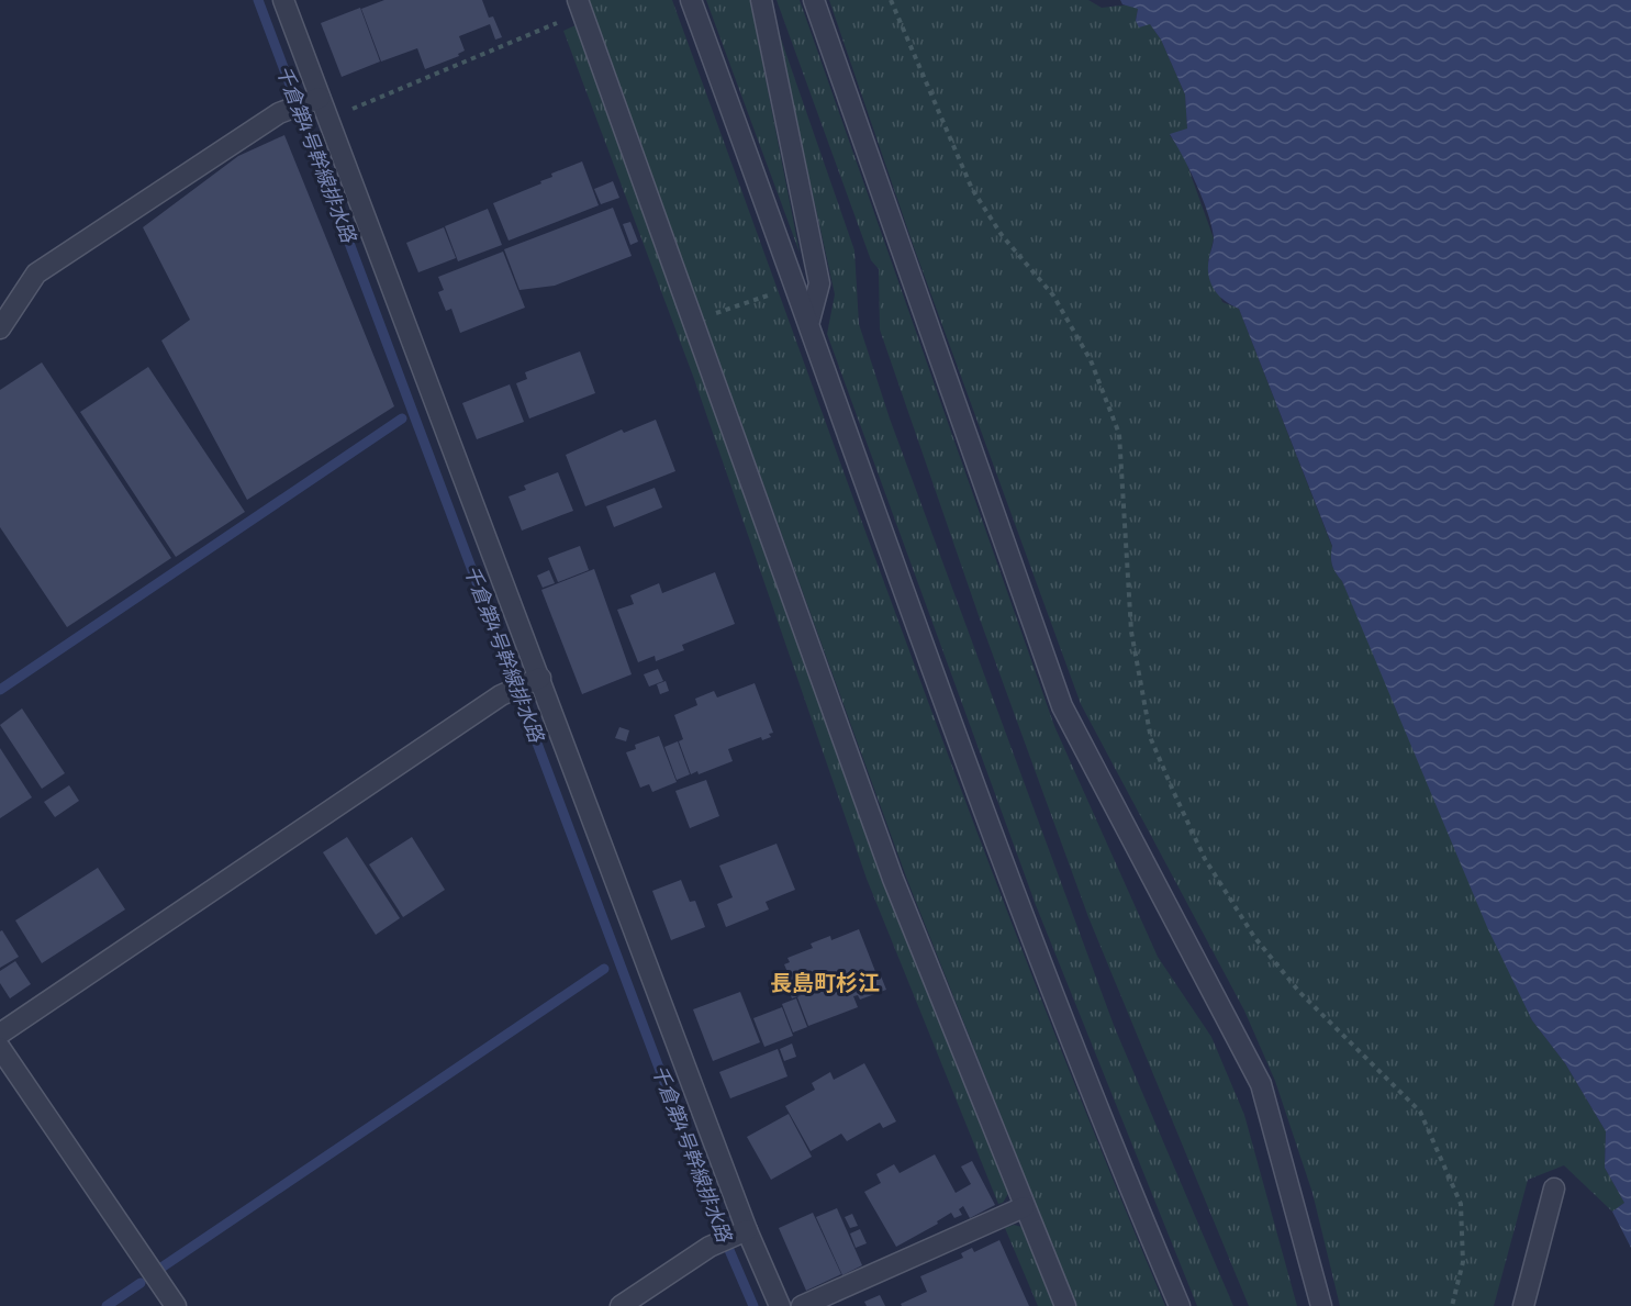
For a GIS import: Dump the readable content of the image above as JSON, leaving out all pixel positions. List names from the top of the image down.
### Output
{
  "districts": ["長島町杉江"],
  "water": ["千倉第4号幹線排水路"]
}
